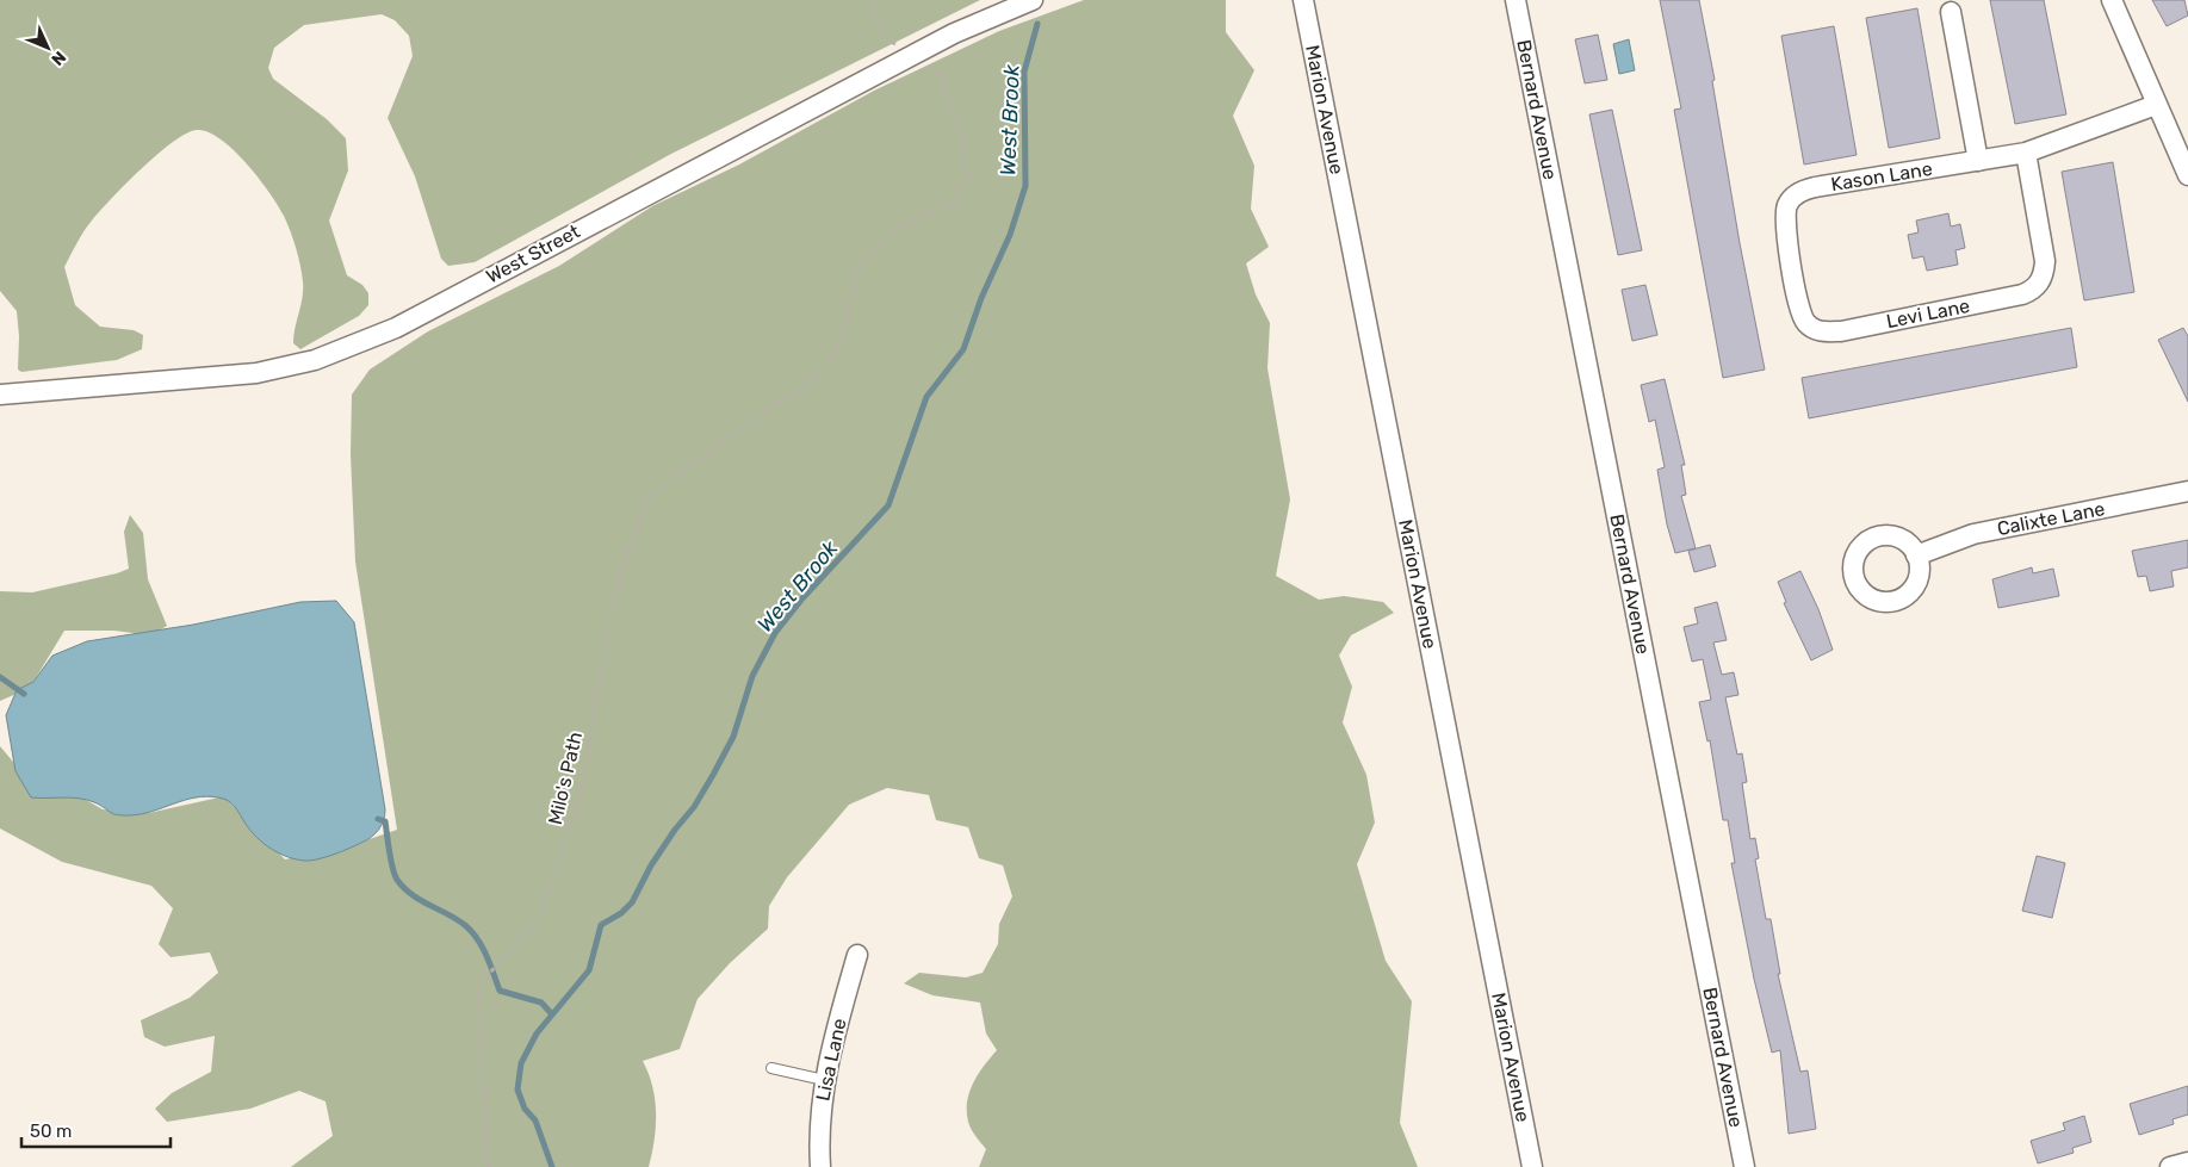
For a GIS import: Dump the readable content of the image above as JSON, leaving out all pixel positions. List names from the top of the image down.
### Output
{
  "streets": {
    "street": [
      "Marion Avenue",
      "Bernard Avenue",
      "Kason Lane",
      "West Street",
      "Levi Lane",
      "Calixte Lane",
      "Lisa Lane"
    ],
    "path": ["Milo's Path"]
  },
  "crossings": [
    ["Kason Lane", "Levi Lane"],
    ["West Street", "Milo's Path"]
  ],
  "water": ["West Brook"],
  "scale_bar": "50 m",
  "north": "bottom right"
}
